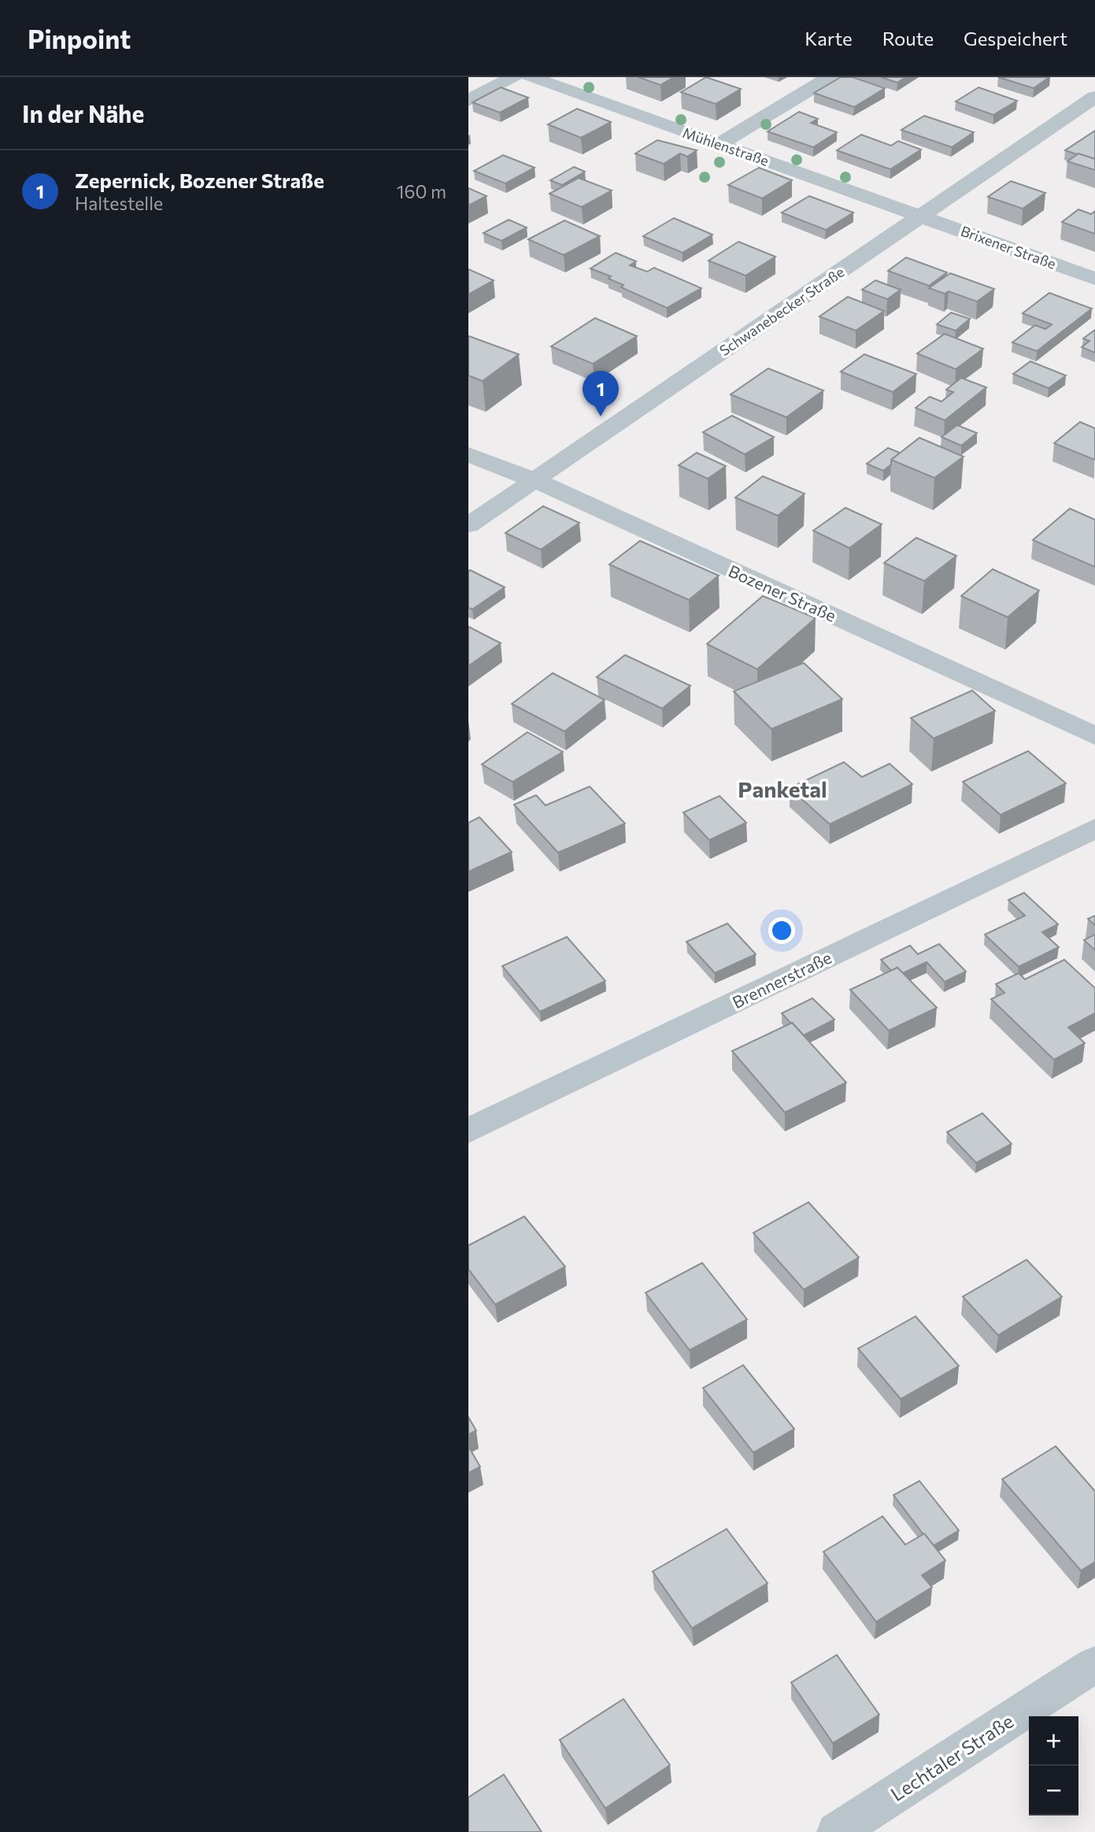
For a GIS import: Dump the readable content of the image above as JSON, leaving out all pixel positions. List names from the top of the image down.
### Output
{
  "streets": {
    "street": [
      "Mühlenstraße",
      "Brixener Straße",
      "Schwanebecker Straße",
      "Bozener Straße",
      "Brennerstraße",
      "Lechtaler Straße"
    ]
  },
  "crossings": [
    ["Mühlenstraße", "Brixener Straße"],
    ["Mühlenstraße", "Schwanebecker Straße"],
    ["Brixener Straße", "Schwanebecker Straße"],
    ["Schwanebecker Straße", "Bozener Straße"]
  ],
  "districts": ["Panketal"],
  "page": {
    "header": "Pinpoint",
    "nav": ["Karte", "Route", "Gespeichert"],
    "heading": "In der Nähe",
    "list": [
      {
        "mark": "1",
        "name": "Zepernick, Bozener Straße",
        "note": "Haltestelle",
        "value": "160 m"
      }
    ],
    "pins": "1",
    "map_buttons": ["+", "−"]
  }
}
